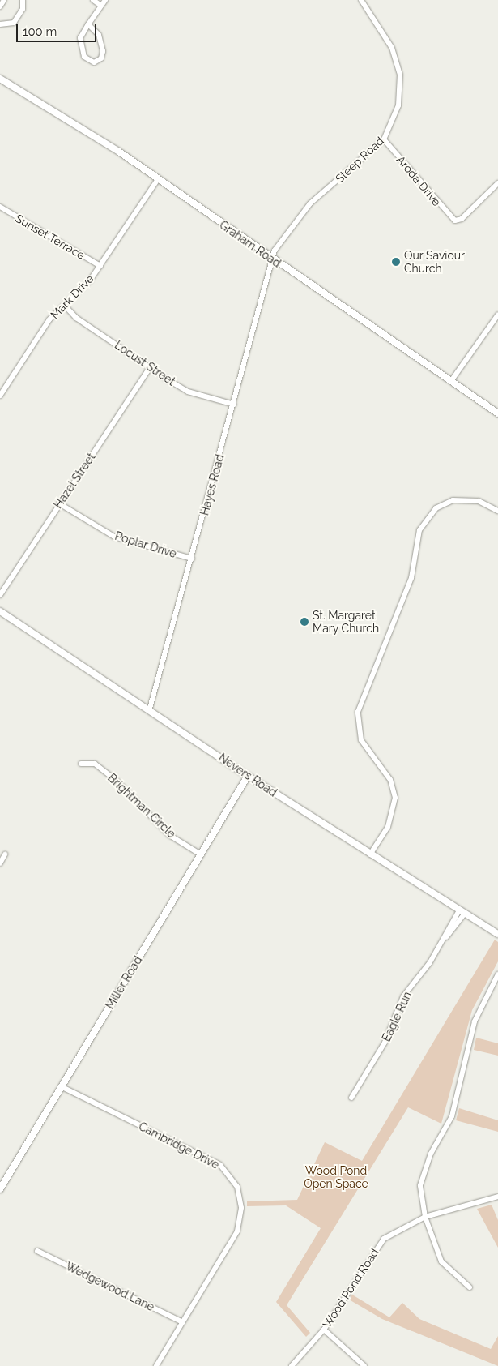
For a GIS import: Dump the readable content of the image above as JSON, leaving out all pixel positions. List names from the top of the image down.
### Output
{
  "streets": {
    "street": [
      "Steep Road",
      "Aroda Drive",
      "Sunset Terrace",
      "Graham Road",
      "Mark Drive",
      "Locust Street",
      "Hazel Street",
      "Hayes Road",
      "Poplar Drive",
      "Nevers Road",
      "Brightman Circle",
      "Miller Road",
      "Eagle Run",
      "Cambridge Drive",
      "Wedgewood Lane",
      "Wood Pond Road"
    ]
  },
  "crossings": [
    ["Steep Road", "Aroda Drive"],
    ["Steep Road", "Graham Road"],
    ["Steep Road", "Hayes Road"],
    ["Sunset Terrace", "Mark Drive"],
    ["Graham Road", "Mark Drive"],
    ["Graham Road", "Hayes Road"],
    ["Mark Drive", "Locust Street"],
    ["Locust Street", "Hazel Street"],
    ["Locust Street", "Hayes Road"],
    ["Hazel Street", "Poplar Drive"],
    ["Hayes Road", "Poplar Drive"],
    ["Hayes Road", "Nevers Road"],
    ["Nevers Road", "Miller Road"],
    ["Nevers Road", "Eagle Run"],
    ["Brightman Circle", "Miller Road"],
    ["Miller Road", "Cambridge Drive"],
    ["Cambridge Drive", "Wedgewood Lane"]
  ],
  "parks": ["Wood Pond Open Space"],
  "places": ["Our Saviour Church", "St. Margaret Mary Church"],
  "scale_bar": "100 m"
}
